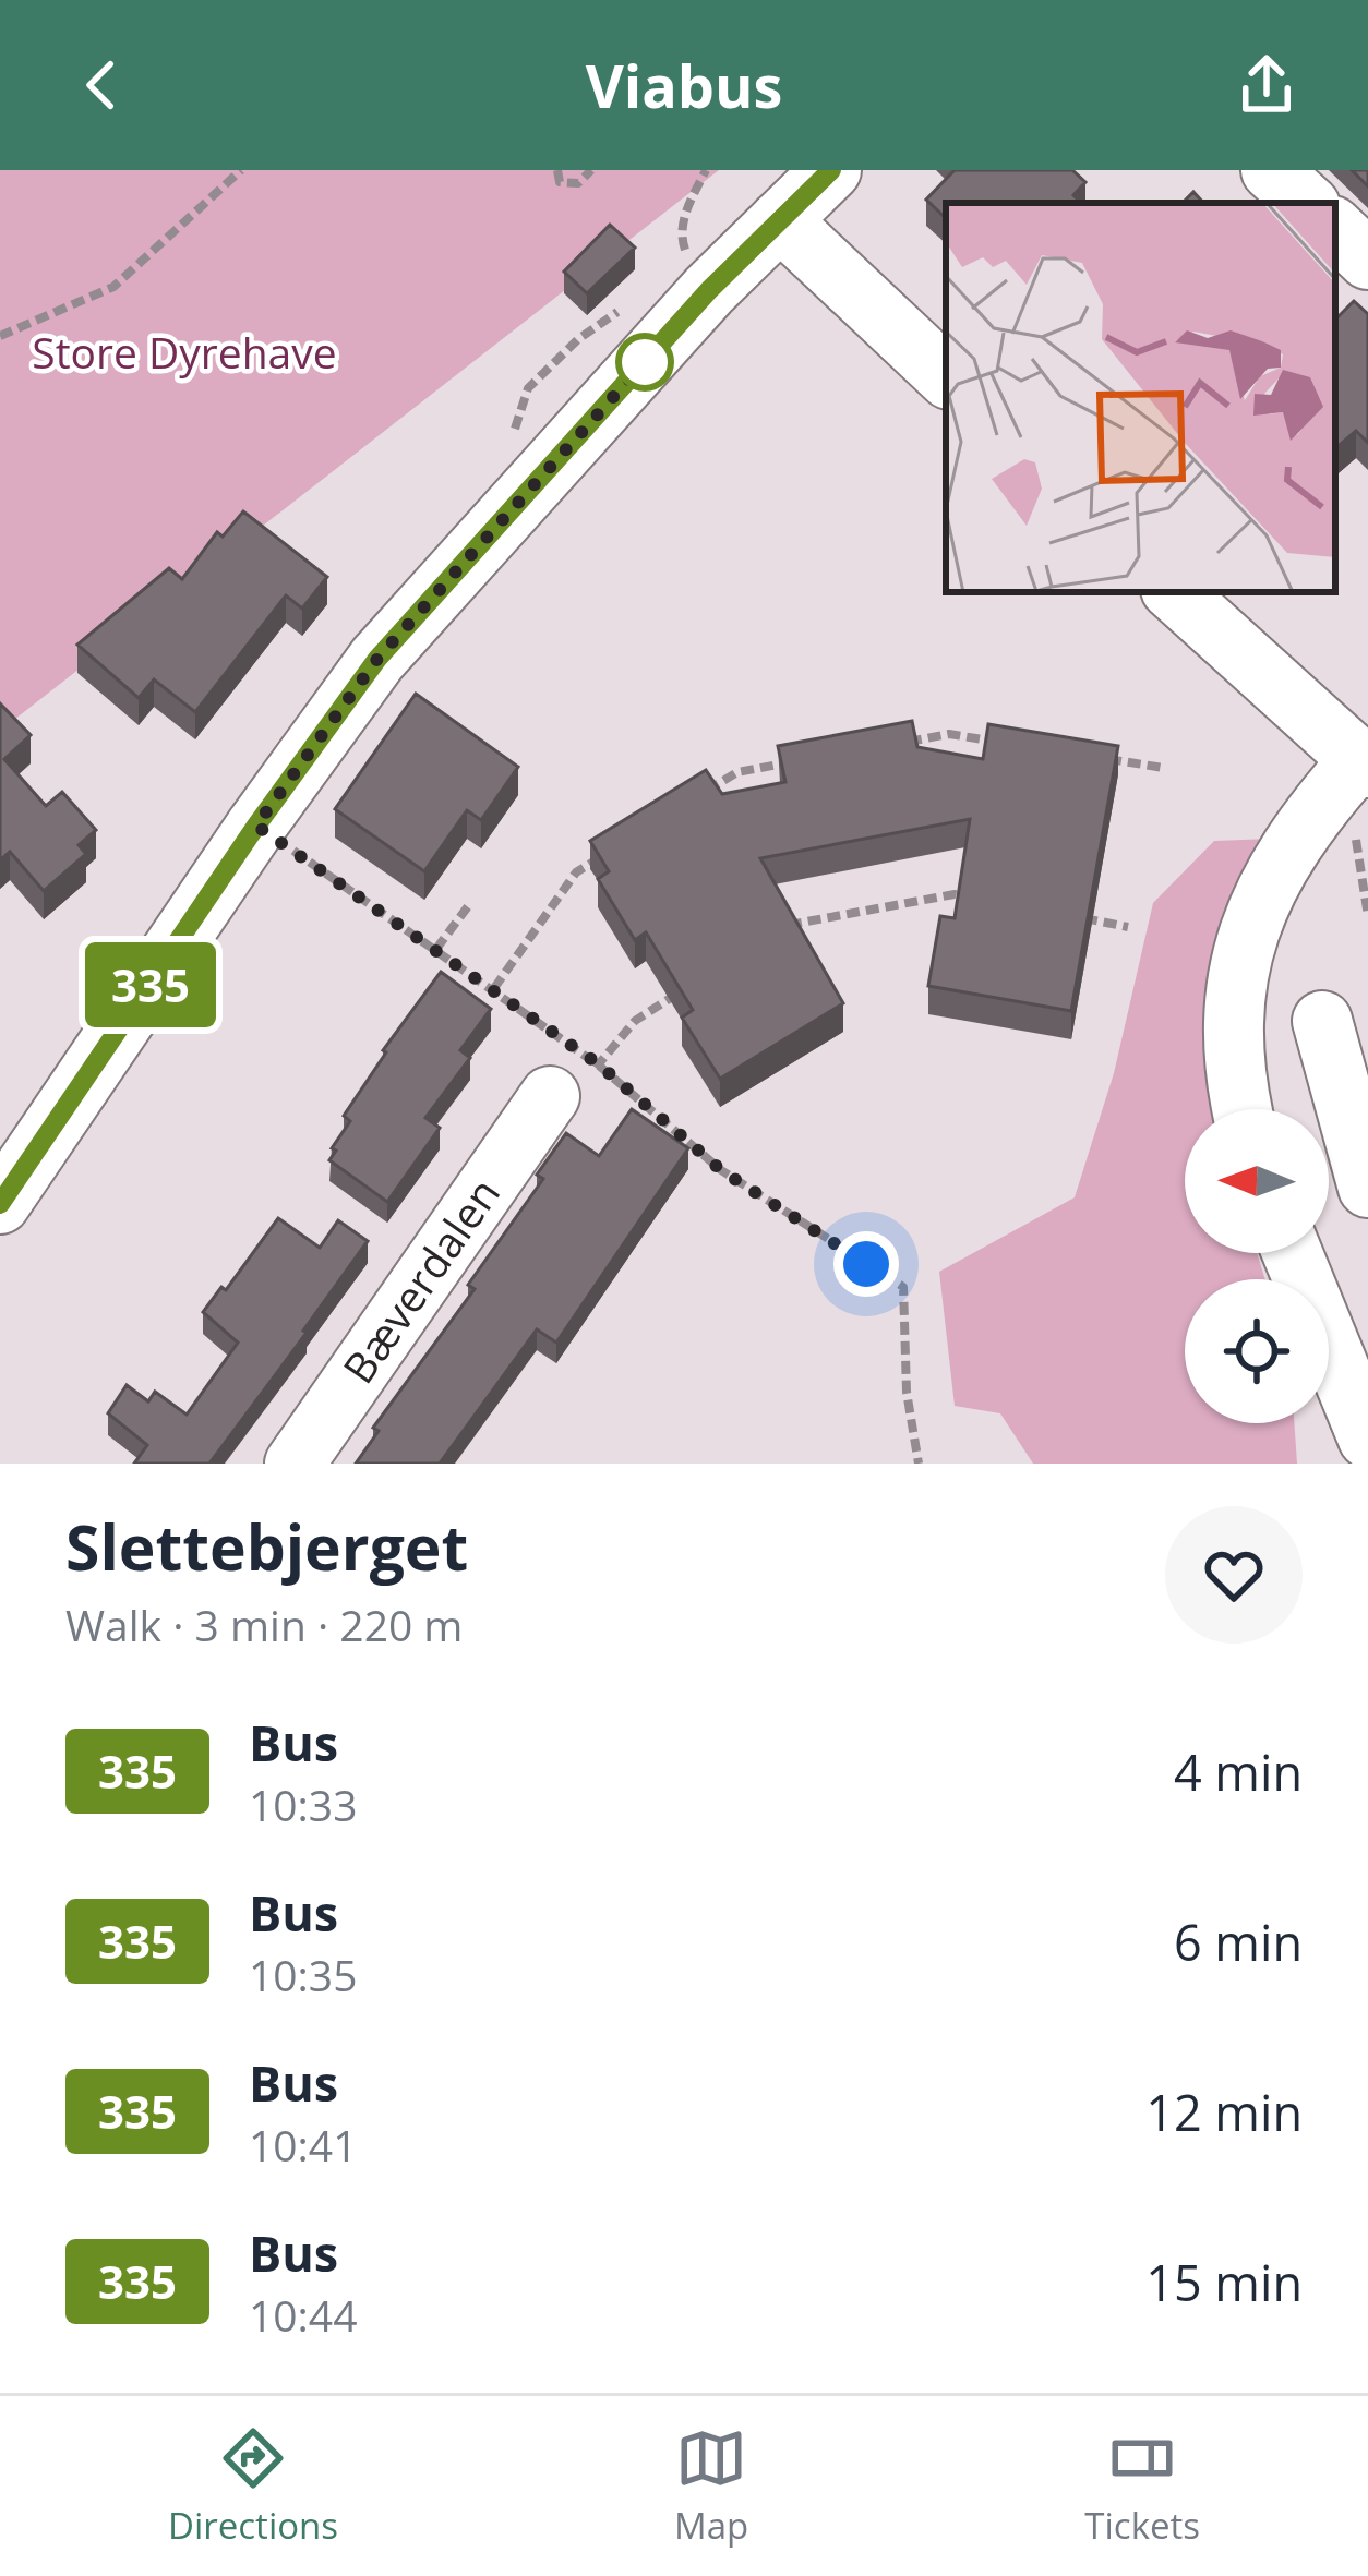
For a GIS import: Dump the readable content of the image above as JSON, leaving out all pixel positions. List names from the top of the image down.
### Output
{
  "streets": {
    "street": ["Bæverdalen"]
  },
  "parks": ["Store Dyrehave"],
  "lines": ["bus line 335"],
  "north": "left",
  "page": {
    "header": "Viabus",
    "on_map": "335",
    "heading": ["Slettebjerget", "Walk · 3 min · 220 m"],
    "list": [
      {
        "mark": "335",
        "name": "Bus",
        "note": "10:33",
        "value": "4 min"
      },
      {
        "mark": "335",
        "name": "Bus",
        "note": "10:35",
        "value": "6 min"
      },
      {
        "mark": "335",
        "name": "Bus",
        "note": "10:41",
        "value": "12 min"
      },
      {
        "mark": "335",
        "name": "Bus",
        "note": "10:44",
        "value": "15 min"
      }
    ],
    "tabs": ["Directions", "Map", "Tickets"]
  }
}
